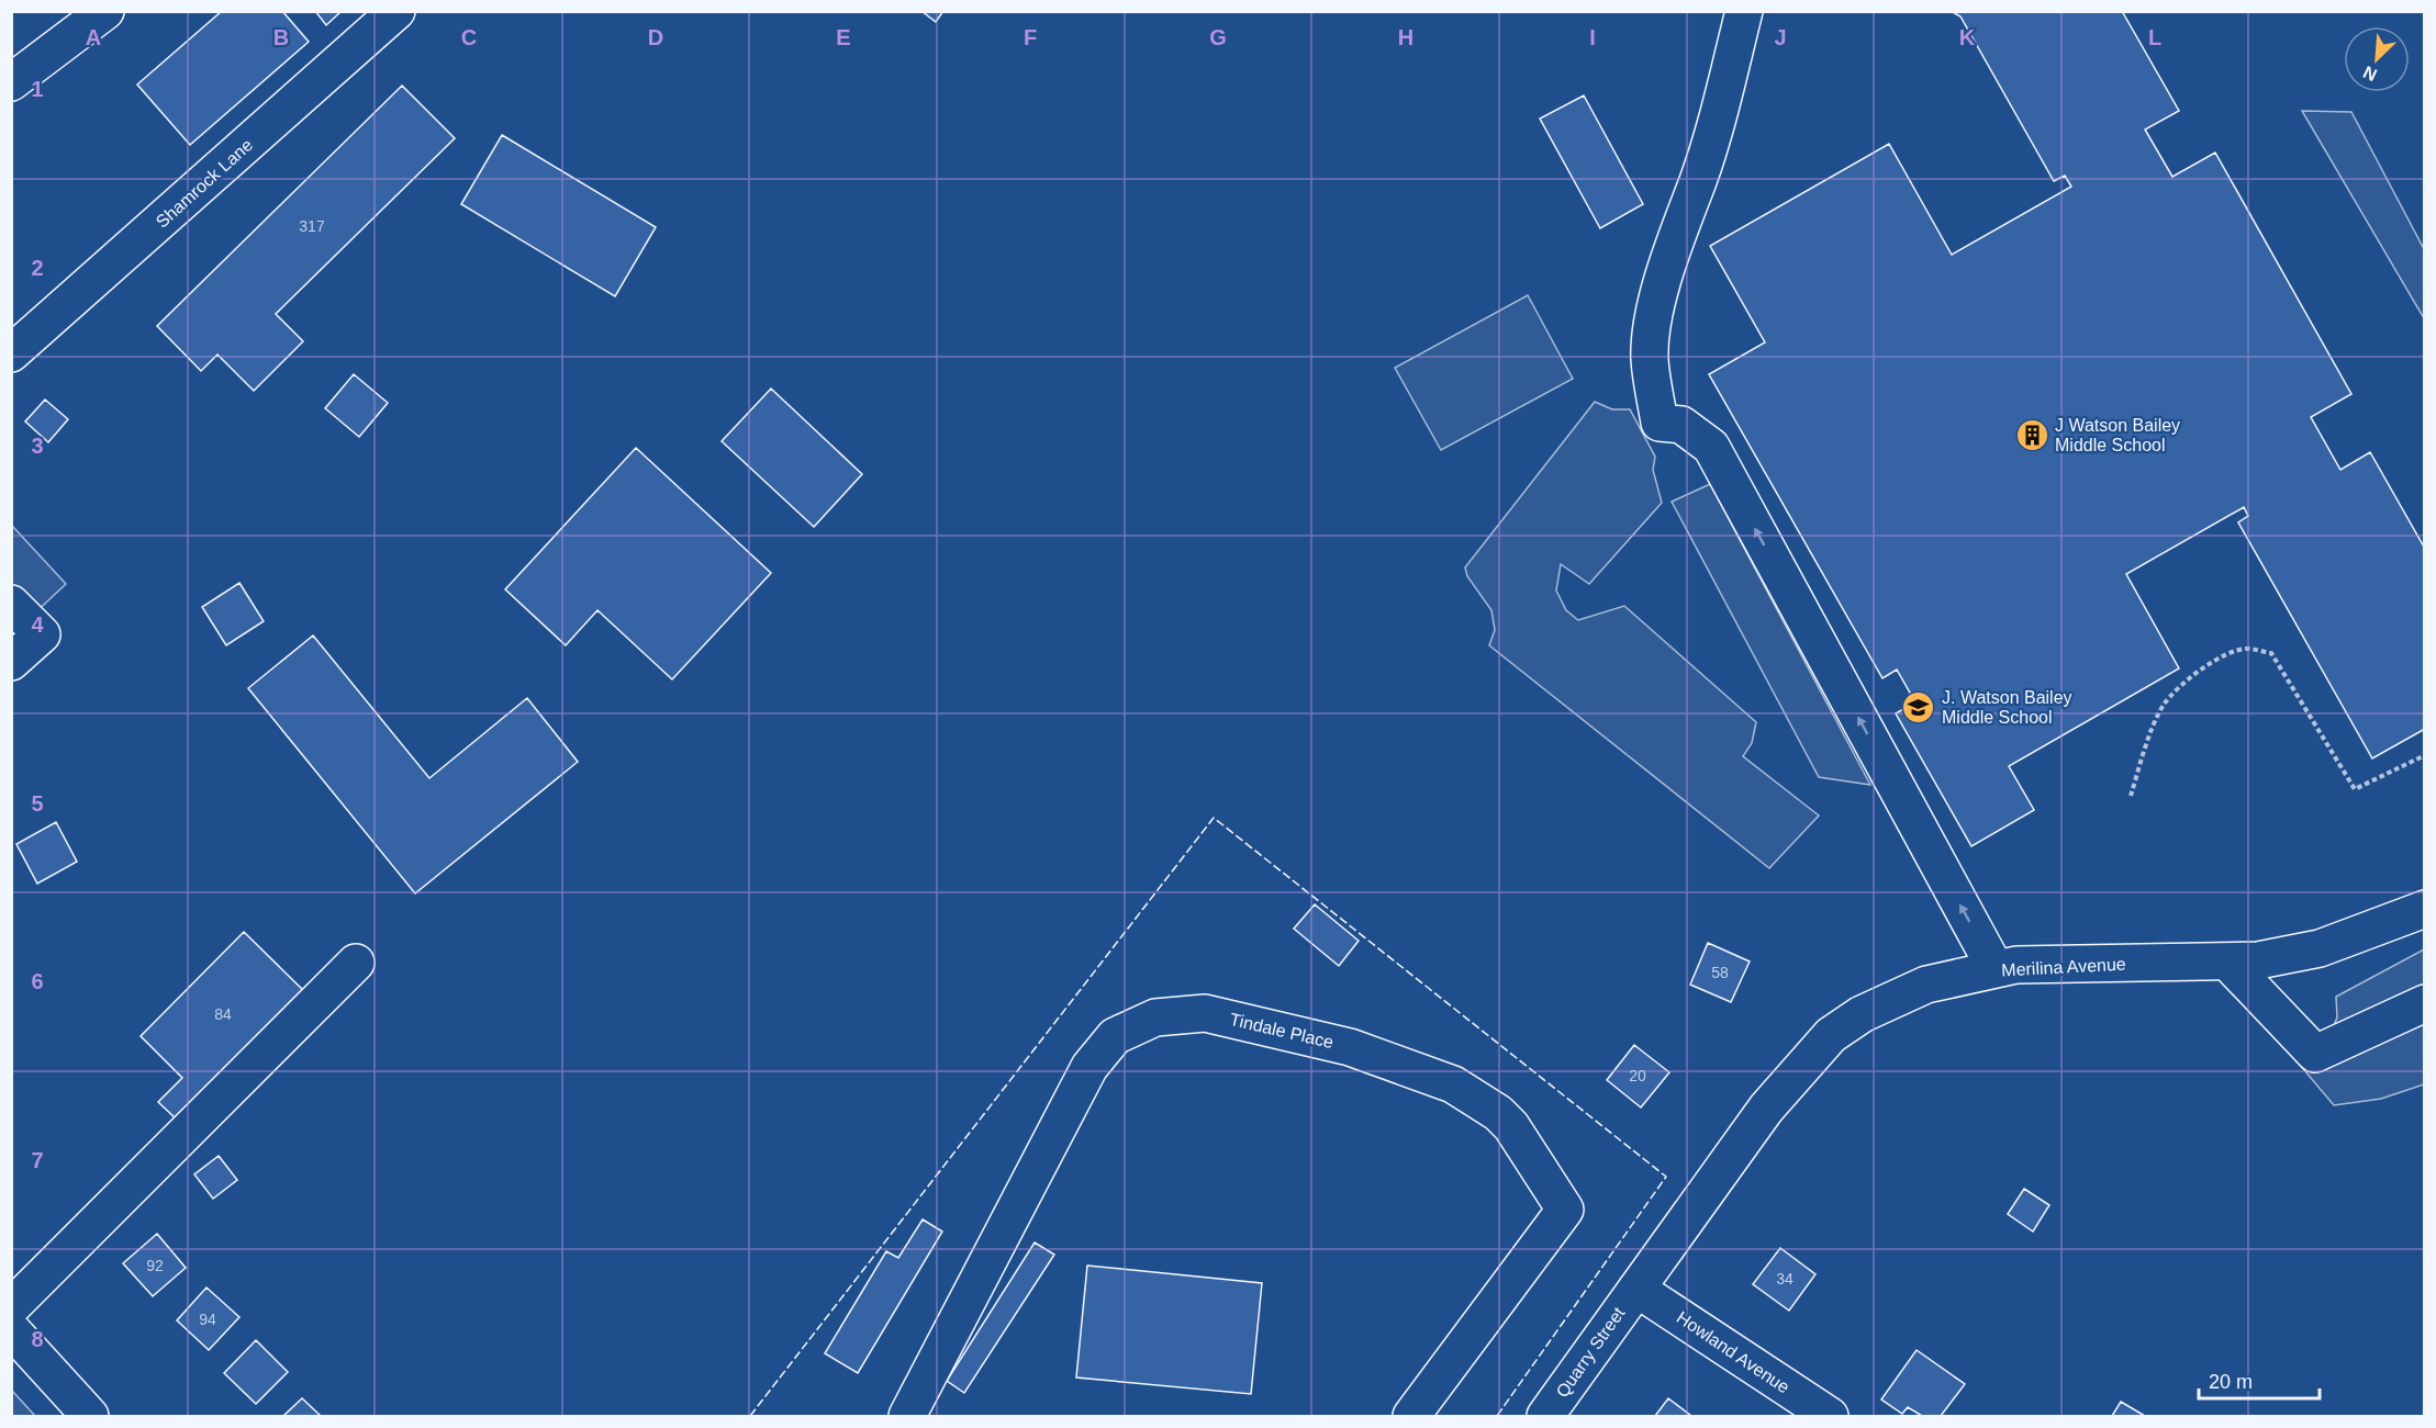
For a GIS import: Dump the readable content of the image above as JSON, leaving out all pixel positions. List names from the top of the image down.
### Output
{
  "streets": {
    "street": [
      "Shamrock Lane",
      "Merilina Avenue",
      "Tindale Place",
      "Quarry Street",
      "Howland Avenue"
    ]
  },
  "crossings": [
    ["Merilina Avenue", "Quarry Street"],
    ["Merilina Avenue", "Howland Avenue"],
    ["Quarry Street", "Howland Avenue"]
  ],
  "places": {
    "building": ["J Watson Bailey Middle School"],
    "school or university": ["J. Watson Bailey Middle School"]
  },
  "house_numbers": [
    "317",
    "58",
    "84",
    "20",
    "92",
    "34",
    "94"
  ],
  "scale_bar": "20 m",
  "north": "bottom left",
  "grid": {
    "columns": [
      "A",
      "B",
      "C",
      "D",
      "E",
      "F",
      "G",
      "H",
      "I",
      "J",
      "K",
      "L"
    ],
    "rows": [
      "1",
      "2",
      "3",
      "4",
      "5",
      "6",
      "7",
      "8"
    ]
  }
}
